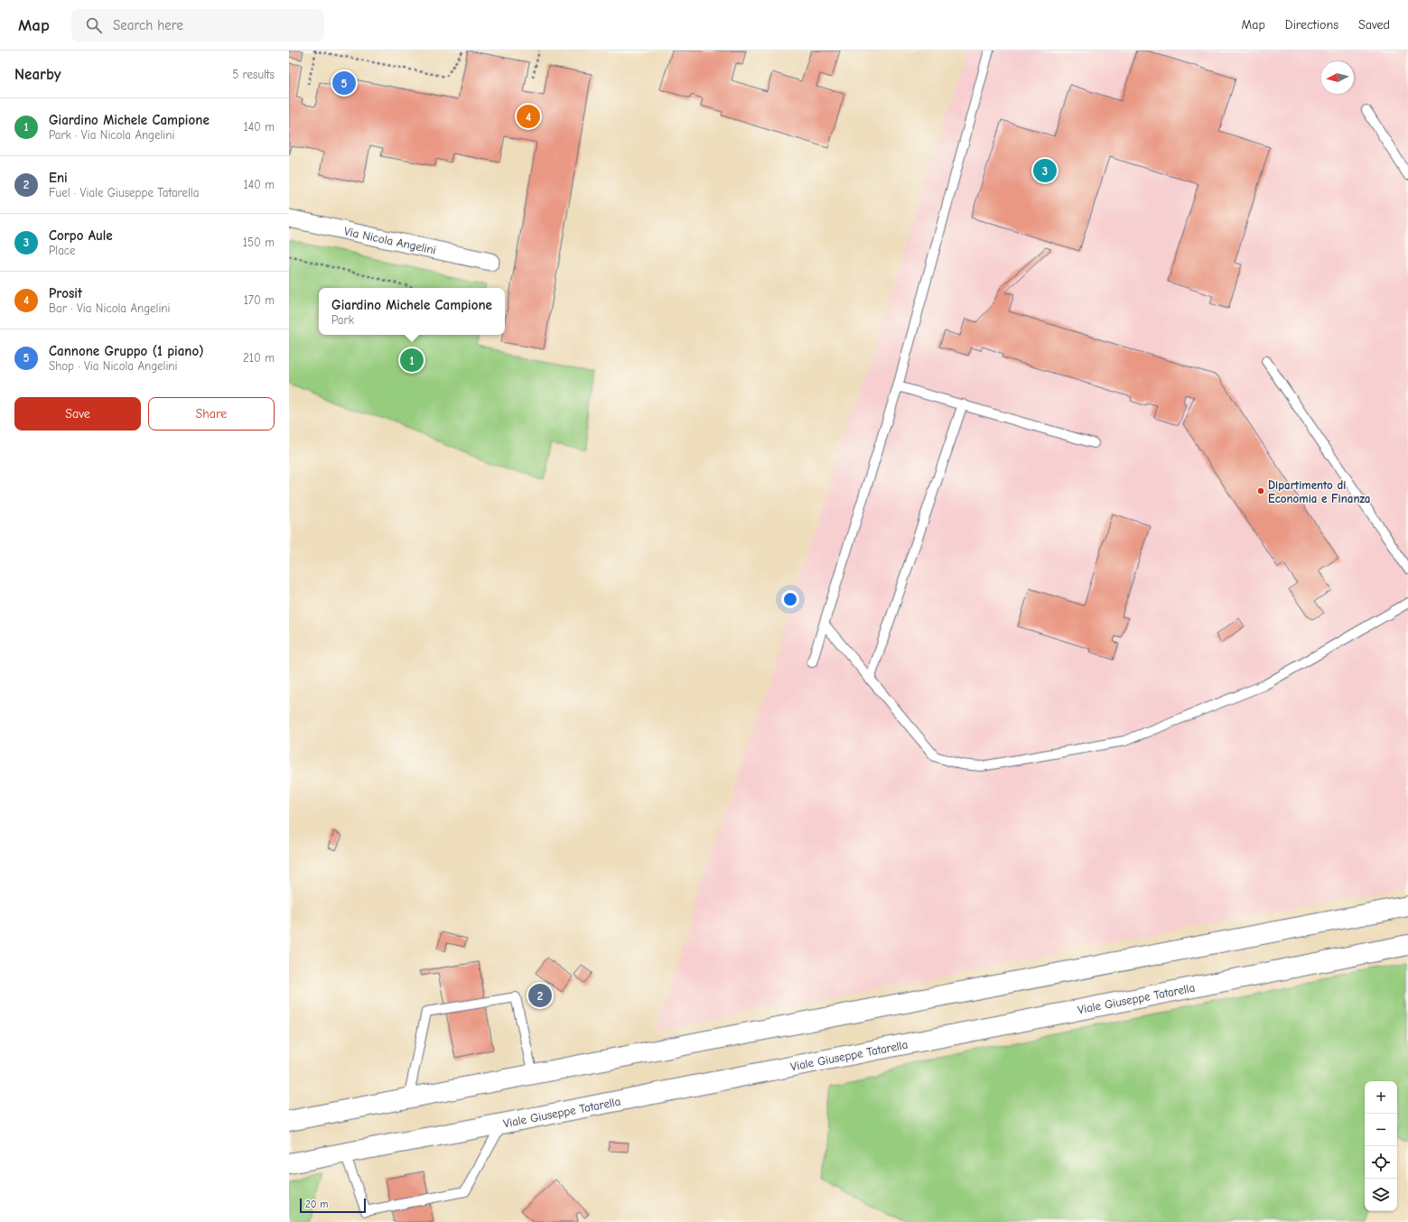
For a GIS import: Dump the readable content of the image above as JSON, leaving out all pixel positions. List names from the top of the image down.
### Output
{
  "streets": {
    "main road": ["Viale Giuseppe Tatarella"],
    "street": ["Via Nicola Angelini"]
  },
  "places": ["Dipartimento di Economia e Finanza"],
  "scale_bar": "20 m",
  "north": "left",
  "page": {
    "header": "Map",
    "search": "Search here",
    "nav": ["Map", "Directions", "Saved"],
    "heading": ["Nearby", "5 results"],
    "pins": [
      "5",
      "4",
      "3",
      "1",
      "2"
    ],
    "list": [
      {
        "mark": "1",
        "name": "Giardino Michele Campione",
        "note": "Park · Via Nicola Angelini",
        "value": "140 m"
      },
      {
        "mark": "2",
        "name": "Eni",
        "note": "Fuel · Viale Giuseppe Tatarella",
        "value": "140 m"
      },
      {
        "mark": "3",
        "name": "Corpo Aule",
        "note": "Place",
        "value": "150 m"
      },
      {
        "mark": "4",
        "name": "Prosit",
        "note": "Bar · Via Nicola Angelini",
        "value": "170 m"
      },
      {
        "mark": "5",
        "name": "Cannone Gruppo (1 piano)",
        "note": "Shop · Via Nicola Angelini",
        "value": "210 m"
      }
    ],
    "popup": ["Giardino Michele Campione", "Park"],
    "buttons": ["Save", "Share"],
    "map_buttons": ["+", "−"],
    "scale": "20 m"
  }
}
